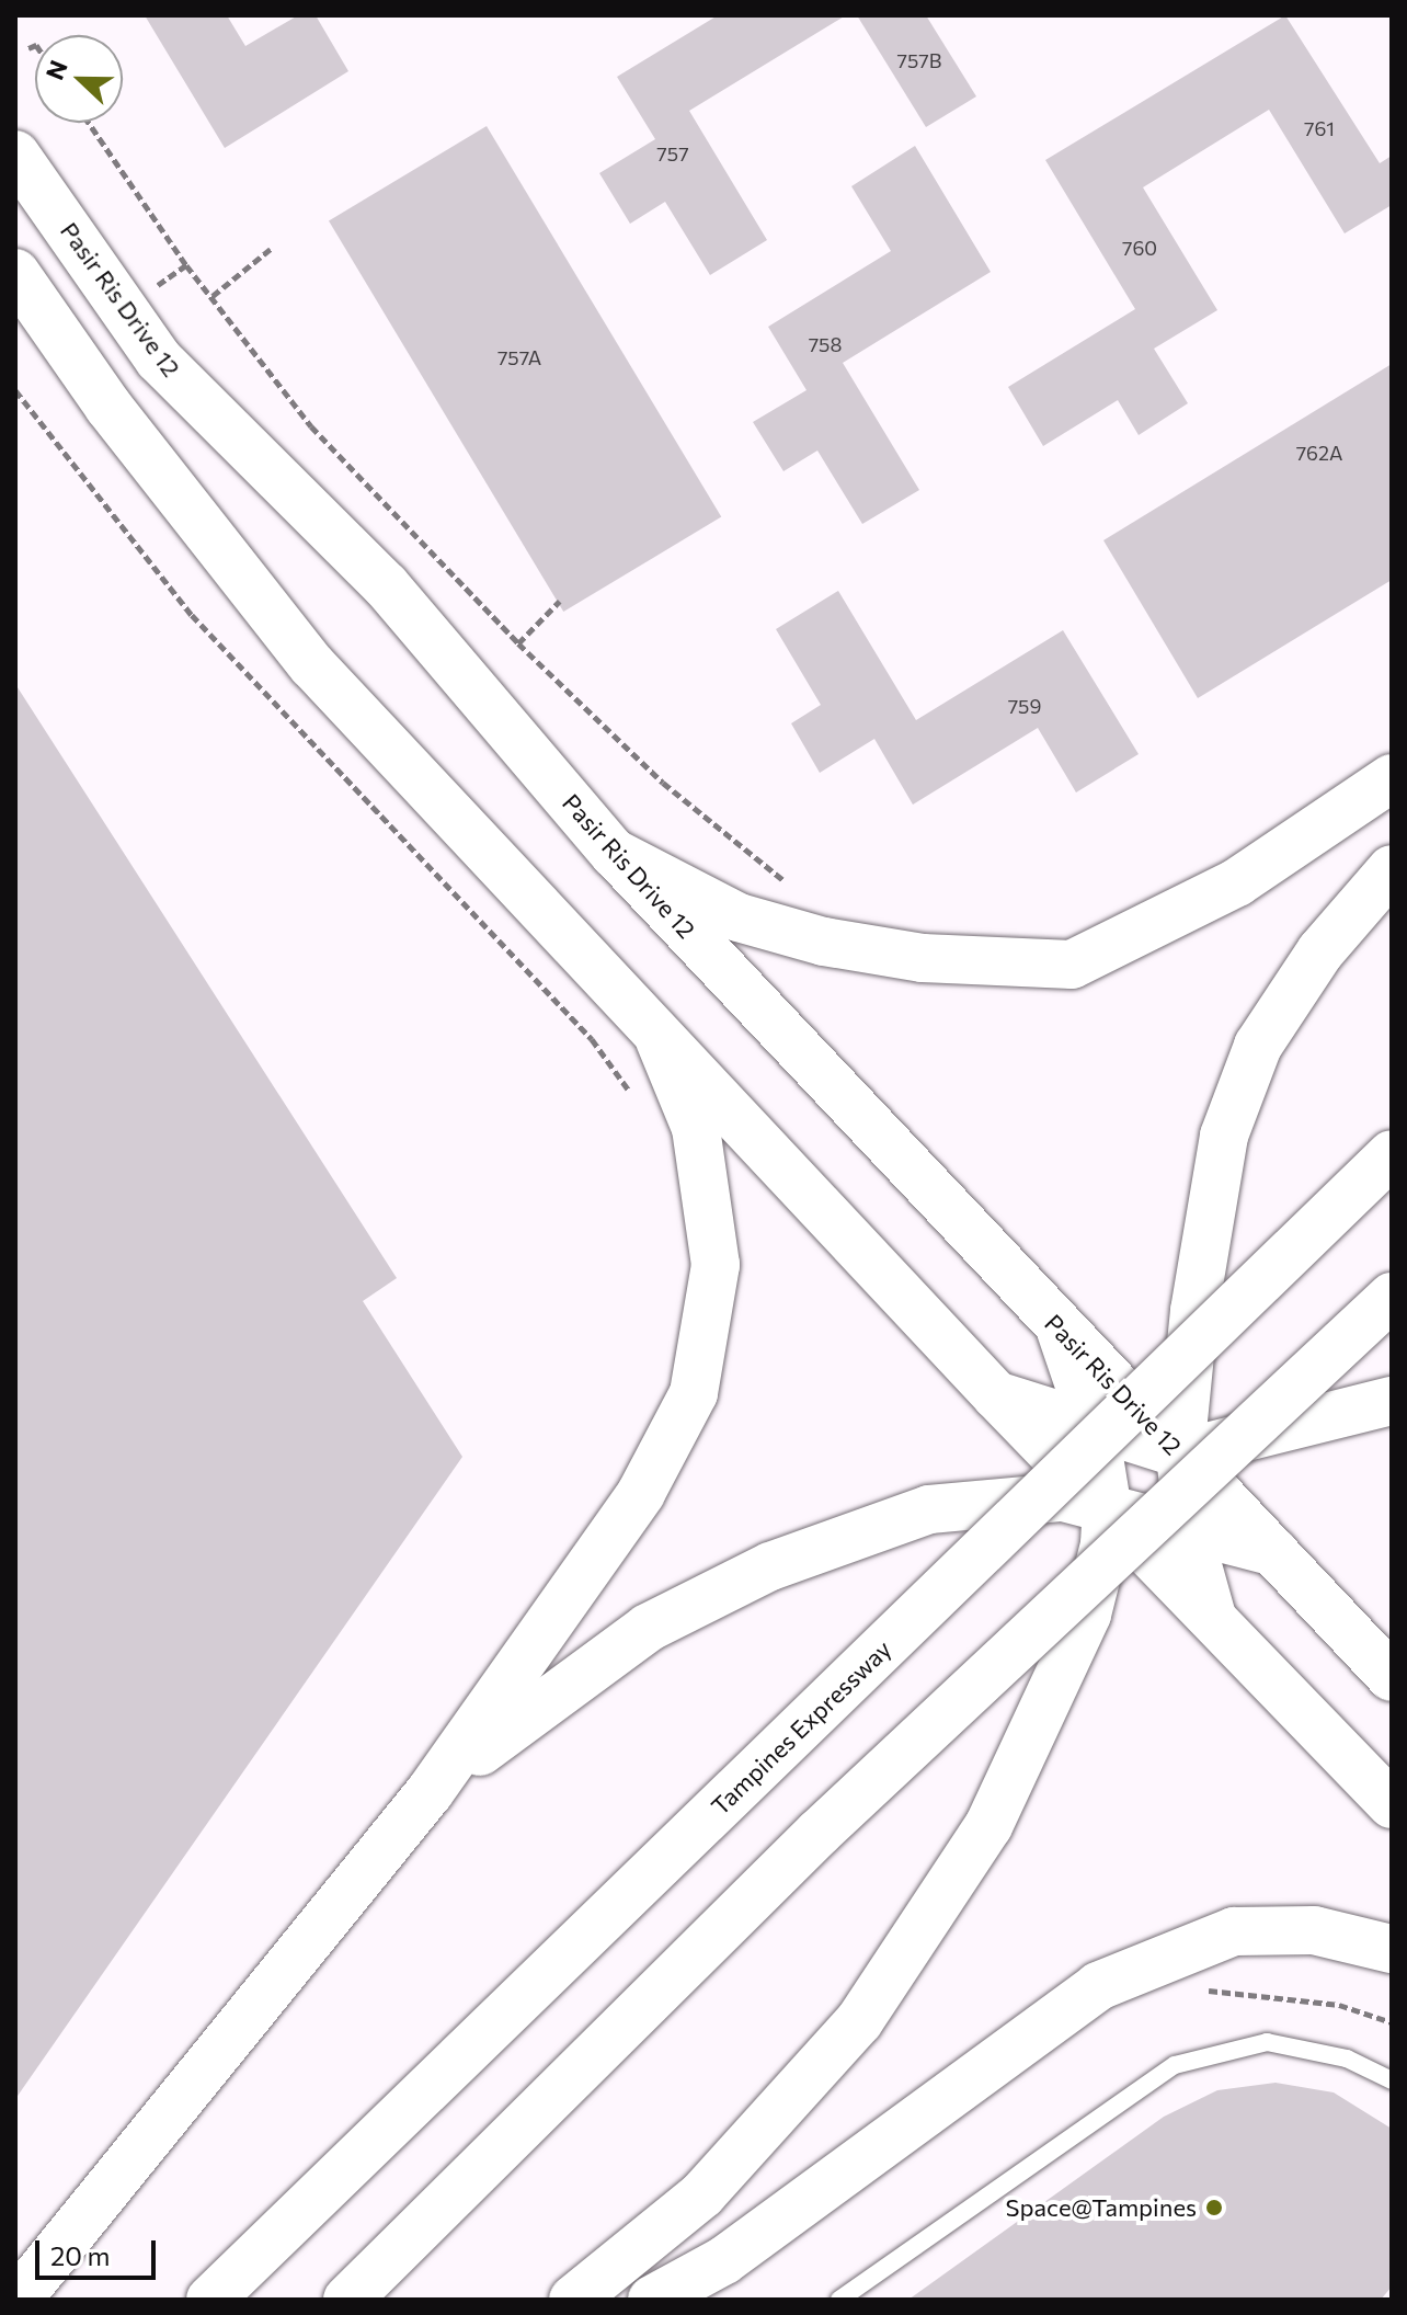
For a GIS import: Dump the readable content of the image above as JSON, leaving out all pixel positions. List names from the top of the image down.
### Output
{
  "streets": {
    "main road": ["Pasir Ris Drive 12", "Tampines Expressway"]
  },
  "places": ["Space@Tampines"],
  "house_numbers": [
    "757B",
    "761",
    "757",
    "760",
    "758",
    "757A",
    "762A",
    "759"
  ],
  "scale_bar": "20 m",
  "north": "left"
}
